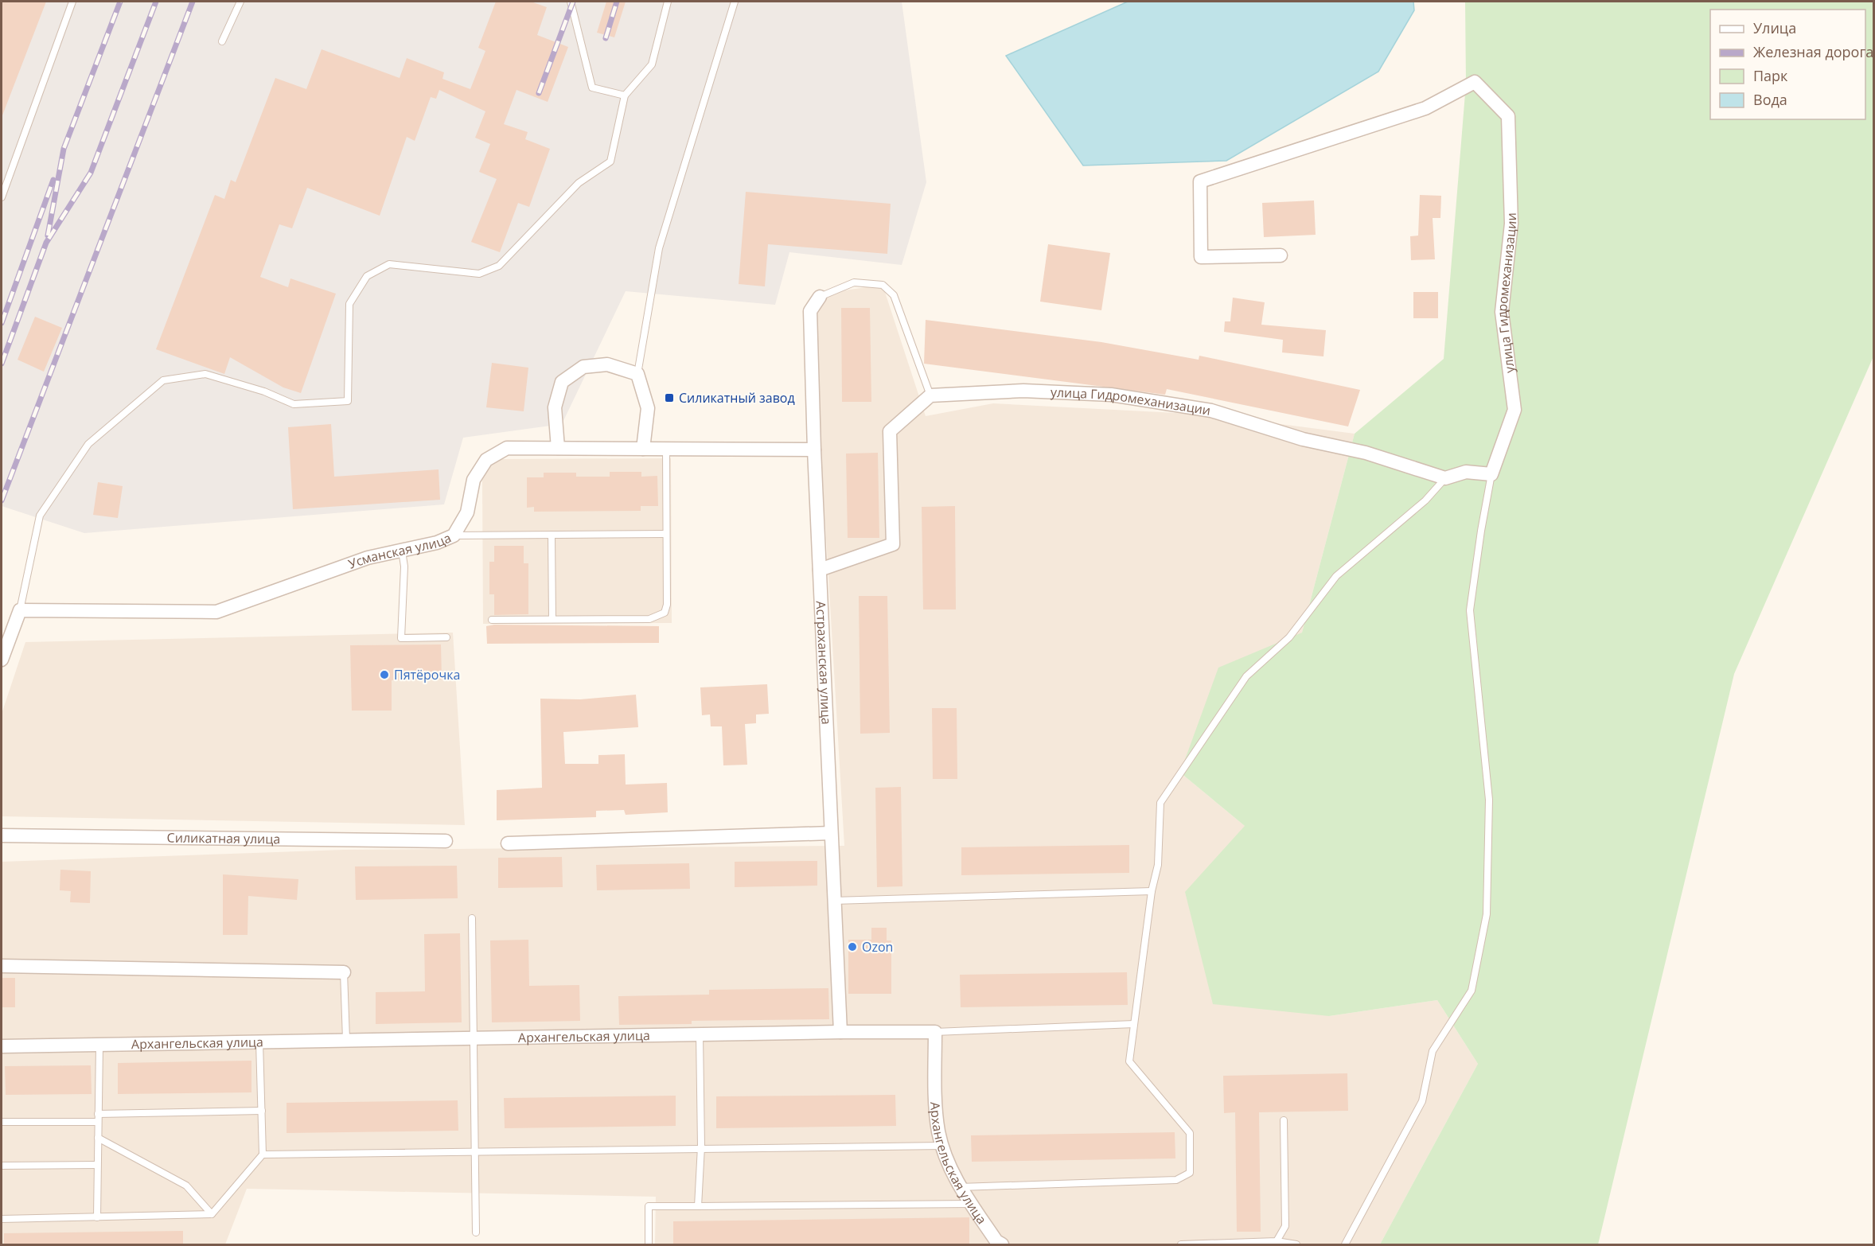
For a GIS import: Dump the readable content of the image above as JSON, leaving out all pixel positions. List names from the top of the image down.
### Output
{
  "streets": {
    "street": [
      "улица Гидромеханизации",
      "Усманская улица",
      "Астраханская улица",
      "Силикатная улица",
      "Архангельская улица"
    ]
  },
  "crossings": [
    ["Усманская улица", "Астраханская улица"],
    ["Астраханская улица", "Архангельская улица"]
  ],
  "places": {
    "transit": ["Силикатный завод"],
    "other": ["Пятёрочка", "Ozon"]
  },
  "legend": [
    "Улица",
    "Железная дорога",
    "Парк",
    "Вода"
  ]
}
